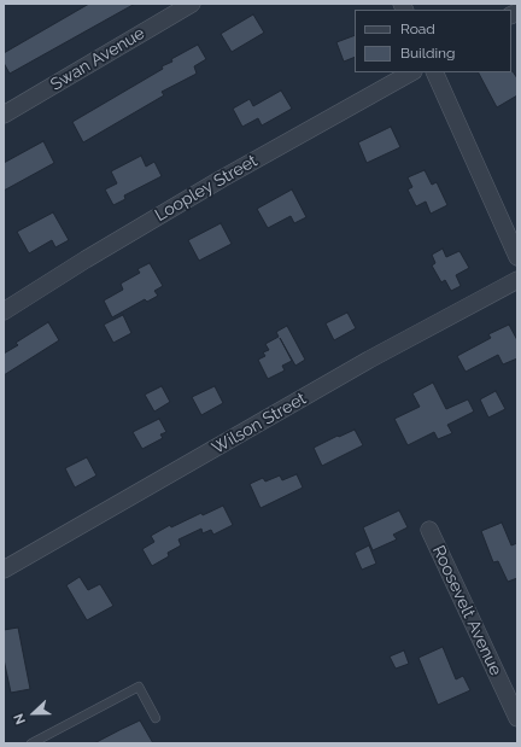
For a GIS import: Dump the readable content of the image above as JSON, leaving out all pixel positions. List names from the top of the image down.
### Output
{
  "streets": {
    "street": [
      "Swan Avenue",
      "Loopley Street",
      "Wilson Street",
      "Roosevelt Avenue"
    ]
  },
  "legend": ["Road", "Building"],
  "north": "left"
}
